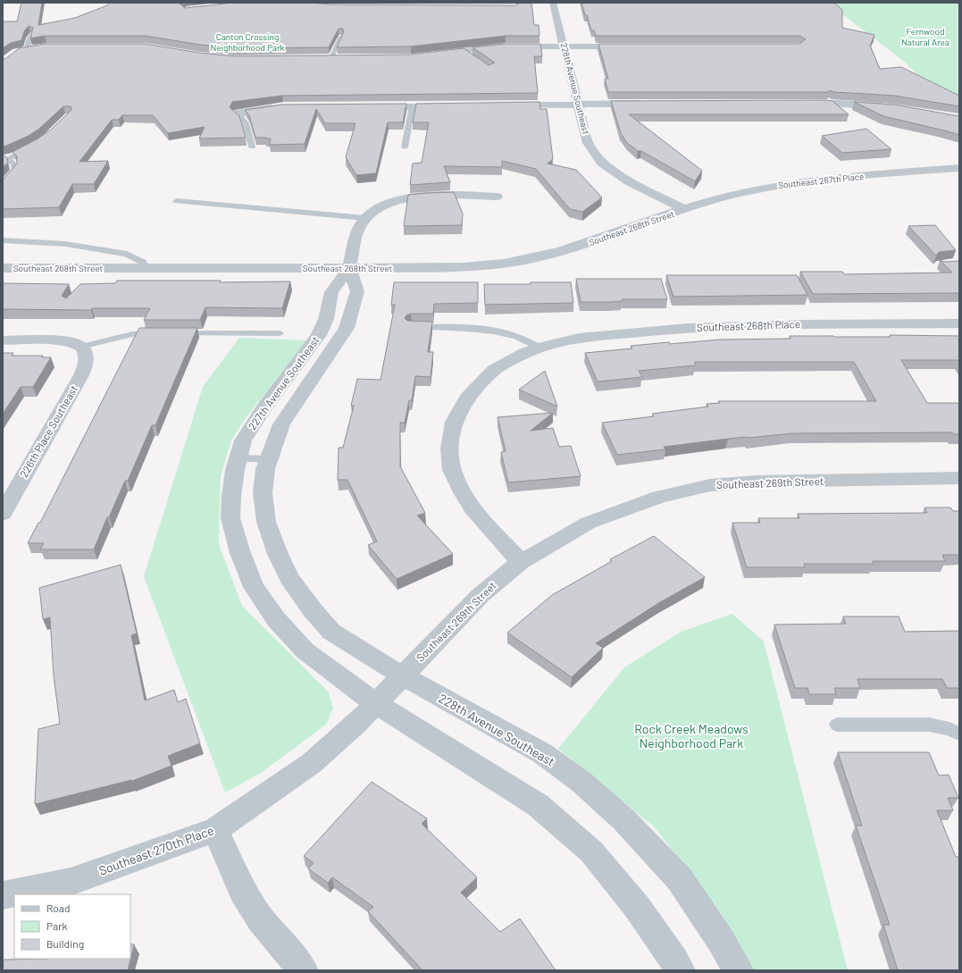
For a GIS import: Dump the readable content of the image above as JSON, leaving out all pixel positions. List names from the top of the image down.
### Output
{
  "streets": {
    "street": [
      "228th Avenue Southeast",
      "Southeast 267th Place",
      "Southeast 268th Street",
      "Southeast 268th Place",
      "227th Avenue Southeast",
      "226th Place Southeast",
      "Southeast 269th Street",
      "Southeast 270th Place"
    ]
  },
  "crossings": [
    ["228th Avenue Southeast", "Southeast 267th Place"],
    ["228th Avenue Southeast", "Southeast 268th Street"],
    ["228th Avenue Southeast", "227th Avenue Southeast"],
    ["228th Avenue Southeast", "Southeast 269th Street"],
    ["Southeast 267th Place", "Southeast 268th Street"],
    ["Southeast 268th Street", "227th Avenue Southeast"],
    ["Southeast 268th Place", "Southeast 269th Street"],
    ["227th Avenue Southeast", "Southeast 269th Street"],
    ["227th Avenue Southeast", "Southeast 270th Place"],
    ["Southeast 269th Street", "Southeast 270th Place"]
  ],
  "parks": ["Fernwood Natural Area", "Canton Crossing Neighborhood Park", "Rock Creek Meadows Neighborhood Park"],
  "legend": ["Road", "Park", "Building"]
}
